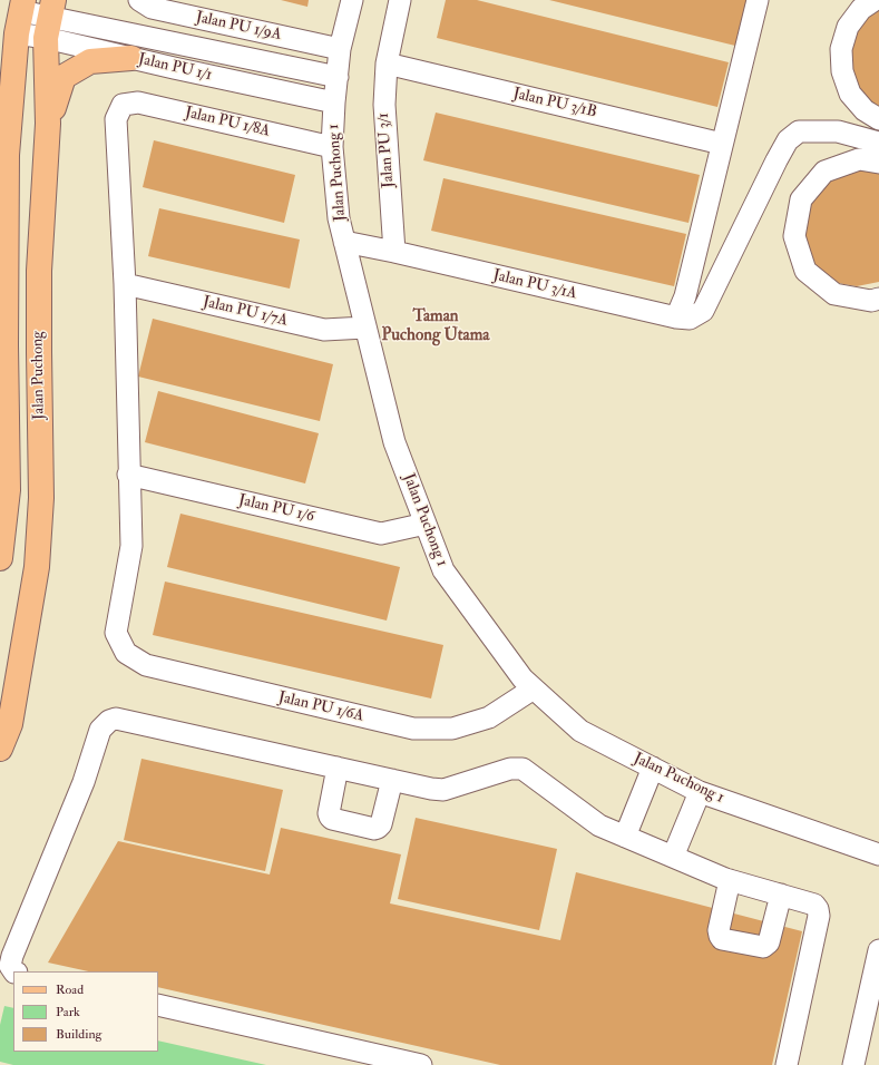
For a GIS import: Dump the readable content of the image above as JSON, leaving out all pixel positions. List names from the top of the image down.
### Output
{
  "streets": {
    "main road": ["Jalan Puchong"],
    "street": [
      "Jalan PU 1/9A",
      "Jalan PU 1/1",
      "Jalan PU 3/1B",
      "Jalan PU 1/8A",
      "Jalan PU 3/1",
      "Jalan Puchong 1",
      "Jalan PU 3/1A",
      "Jalan PU 1/7A",
      "Jalan PU 1/6",
      "Jalan PU 1/6A"
    ]
  },
  "crossings": [
    ["Jalan PU 1/9A", "Jalan Puchong 1"],
    ["Jalan PU 1/1", "Jalan Puchong 1"],
    ["Jalan PU 1/1", "Jalan Puchong"],
    ["Jalan PU 3/1B", "Jalan PU 3/1"],
    ["Jalan PU 1/8A", "Jalan Puchong 1"],
    ["Jalan PU 1/8A", "Jalan PU 1/7A"],
    ["Jalan PU 3/1", "Jalan PU 3/1A"],
    ["Jalan Puchong 1", "Jalan PU 1/7A"],
    ["Jalan Puchong 1", "Jalan PU 1/6"],
    ["Jalan Puchong 1", "Jalan PU 1/6A"],
    ["Jalan PU 1/6", "Jalan PU 1/6A"]
  ],
  "districts": ["Taman Puchong Utama"],
  "legend": ["Road", "Park", "Building"]
}
